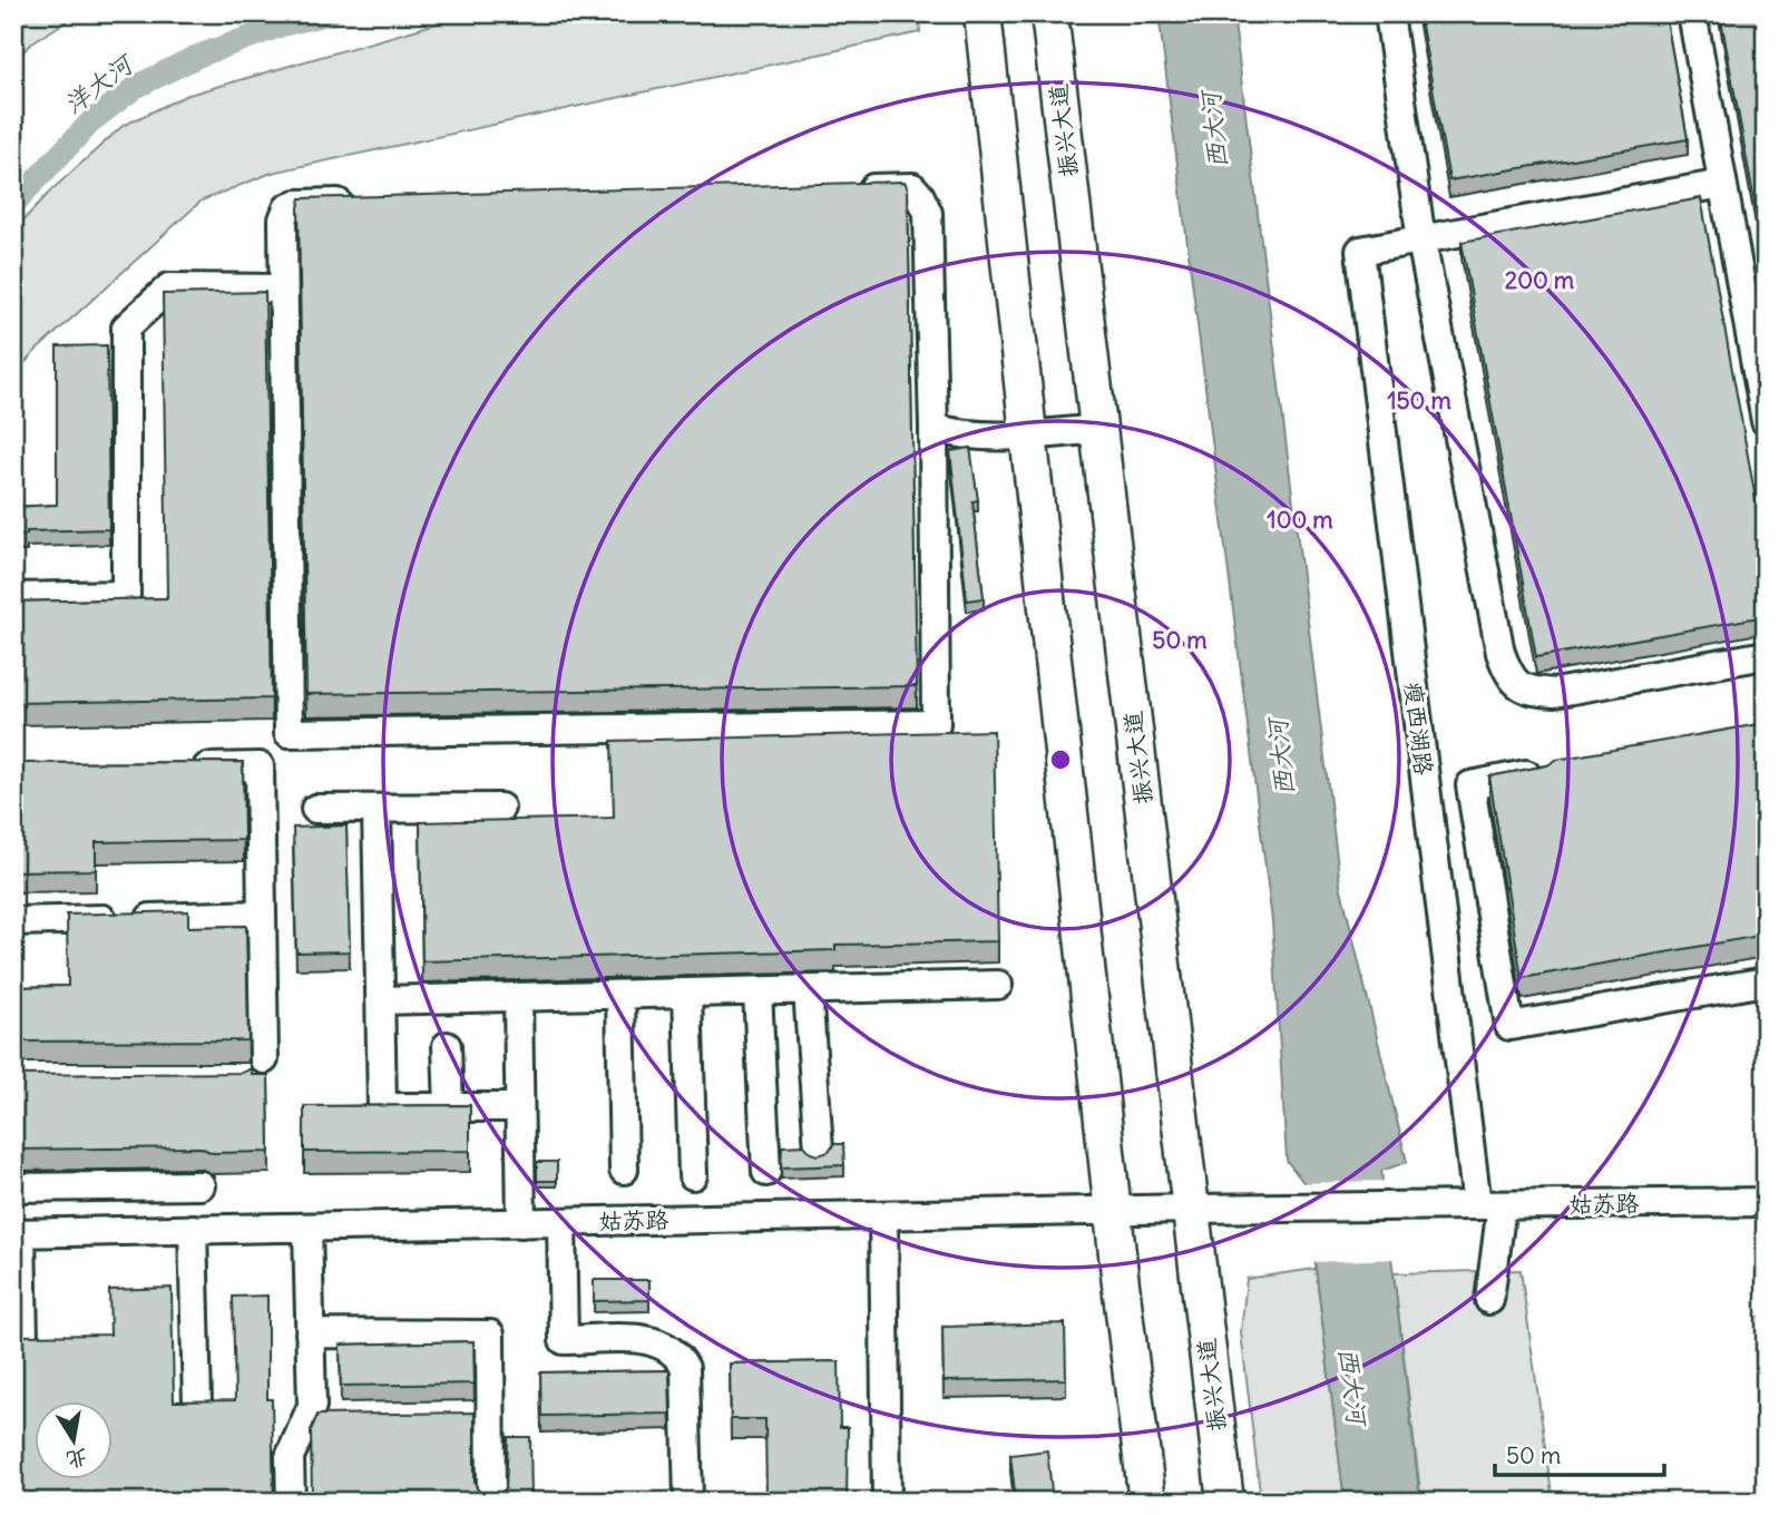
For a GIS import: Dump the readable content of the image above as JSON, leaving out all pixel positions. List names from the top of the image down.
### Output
{
  "streets": {
    "main road": ["振兴大道"],
    "street": ["瘦西湖路", "姑苏路"]
  },
  "crossings": [
    ["振兴大道", "姑苏路"],
    ["瘦西湖路", "姑苏路"]
  ],
  "water": ["洋大河", "西大河"],
  "scale_bar": "50 m",
  "north": "bottom",
  "rings": [
    "200 m",
    "150 m",
    "100 m",
    "50 m"
  ]
}
